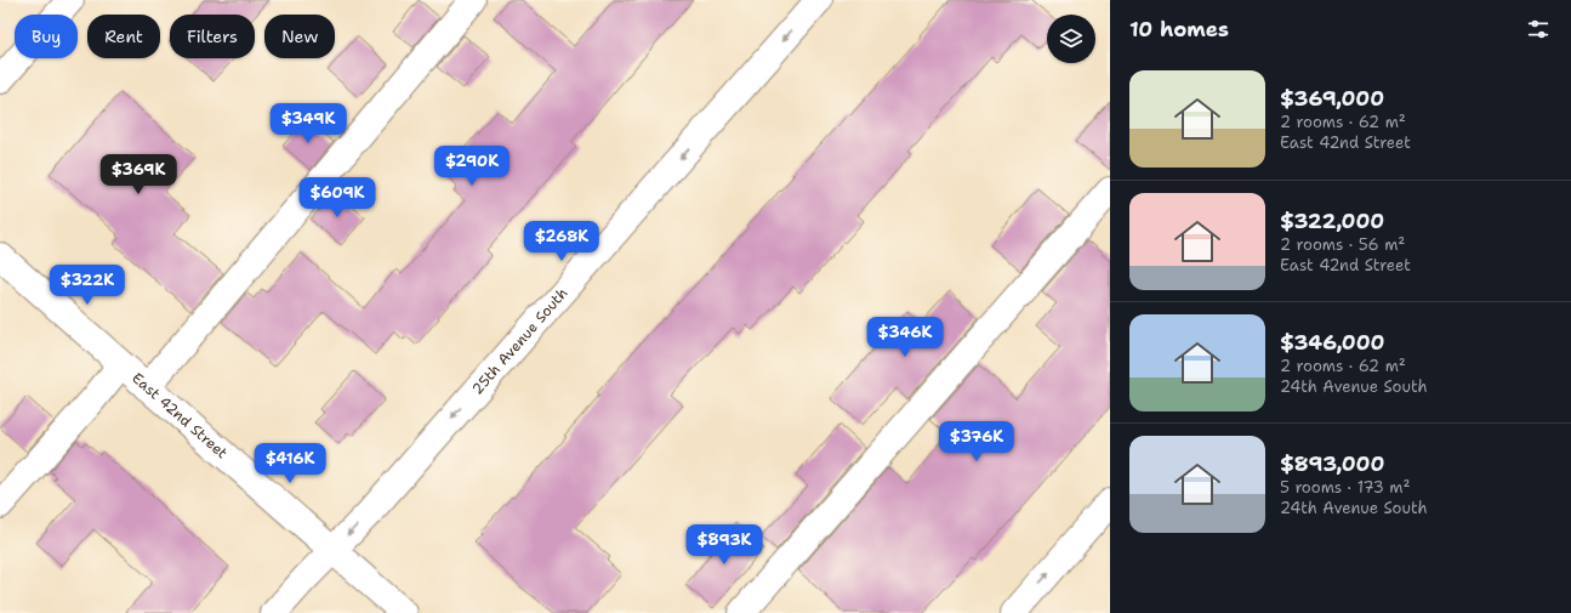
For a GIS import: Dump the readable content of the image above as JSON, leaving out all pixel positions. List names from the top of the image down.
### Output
{
  "streets": {
    "street": ["25th Avenue South", "East 42nd Street"]
  },
  "crossings": [
    ["25th Avenue South", "East 42nd Street"]
  ],
  "one_way": ["25th Avenue South"],
  "page": {
    "heading": "10 homes",
    "chip": [
      "Buy",
      "Rent",
      "Filters",
      "New"
    ],
    "list": [
      {
        "name": "$369,000",
        "note": "2 rooms · 62 m² · East 42nd Street"
      },
      {
        "name": "$322,000",
        "note": "2 rooms · 56 m² · East 42nd Street"
      },
      {
        "name": "$346,000",
        "note": "2 rooms · 62 m² · 24th Avenue South"
      },
      {
        "name": "$893,000",
        "note": "5 rooms · 173 m² · 24th Avenue South"
      }
    ],
    "price": [
      "$349K",
      "$290K",
      "$369K",
      "$609K",
      "$268K",
      "$322K",
      "$346K",
      "$376K",
      "$416K",
      "$893K"
    ]
  }
}
